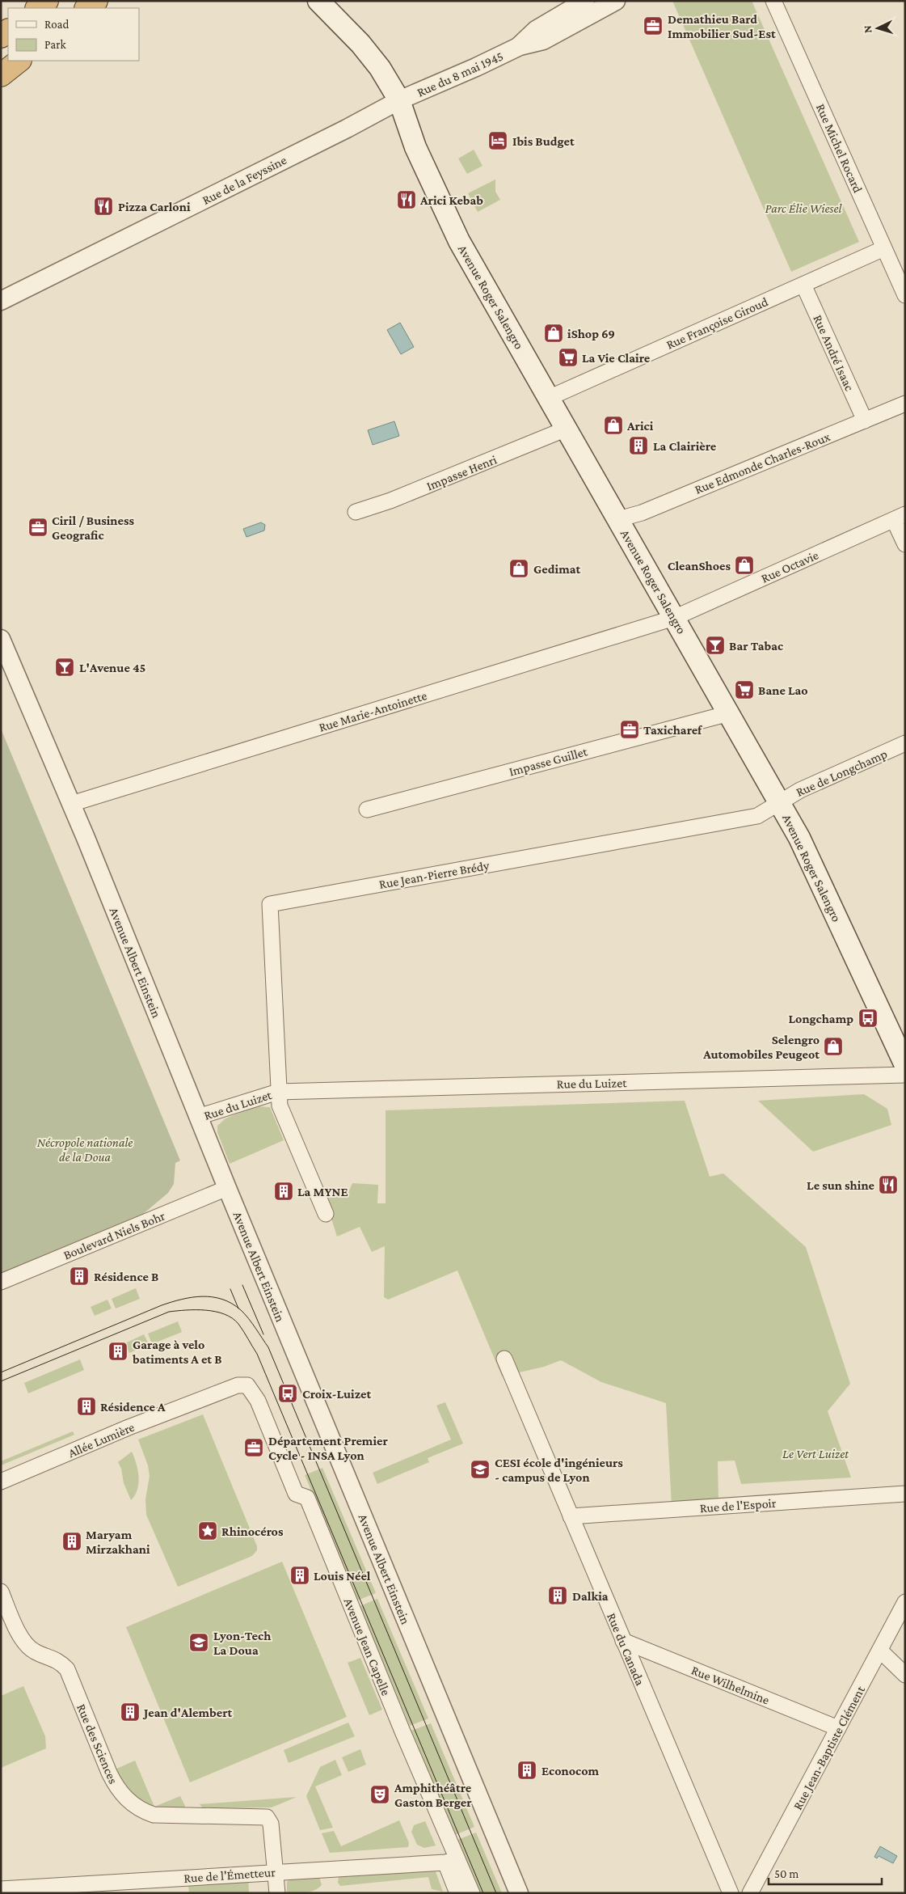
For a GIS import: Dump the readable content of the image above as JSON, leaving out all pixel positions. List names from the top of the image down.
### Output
{
  "streets": {
    "main road": ["Avenue Roger Salengro"],
    "street": [
      "Rue du 8 mai 1945",
      "Rue Michel Rocard",
      "Rue de la Feyssine",
      "Rue Françoise Giroud",
      "Rue André Isaac",
      "Rue Edmonde Charles-Roux",
      "Impasse Henri",
      "Rue Octavie",
      "Rue Marie-Antoinette",
      "Impasse Guillet",
      "Rue de Longchamp",
      "Rue Jean-Pierre Brédy",
      "Avenue Albert Einstein",
      "Rue du Luizet",
      "Boulevard Niels Bohr",
      "Allée Lumière",
      "Rue de l'Espoir",
      "Avenue Jean Capelle",
      "Rue du Canada",
      "Rue Wilhelmine",
      "Rue des Sciences",
      "Rue Jean-Baptiste Clément",
      "Rue de l'Émetteur"
    ]
  },
  "crossings": [
    ["Rue du 8 mai 1945", "Rue de la Feyssine"],
    ["Rue du 8 mai 1945", "Avenue Roger Salengro"],
    ["Rue Michel Rocard", "Rue Françoise Giroud"],
    ["Rue de la Feyssine", "Avenue Roger Salengro"],
    ["Avenue Roger Salengro", "Rue Françoise Giroud"],
    ["Avenue Roger Salengro", "Rue Edmonde Charles-Roux"],
    ["Avenue Roger Salengro", "Impasse Henri"],
    ["Avenue Roger Salengro", "Rue Octavie"],
    ["Avenue Roger Salengro", "Rue Marie-Antoinette"],
    ["Avenue Roger Salengro", "Impasse Guillet"],
    ["Avenue Roger Salengro", "Rue de Longchamp"],
    ["Avenue Roger Salengro", "Rue Jean-Pierre Brédy"],
    ["Rue Françoise Giroud", "Rue André Isaac"],
    ["Rue André Isaac", "Rue Edmonde Charles-Roux"],
    ["Rue Octavie", "Rue Marie-Antoinette"],
    ["Rue Marie-Antoinette", "Avenue Albert Einstein"],
    ["Rue de Longchamp", "Rue Jean-Pierre Brédy"],
    ["Rue Jean-Pierre Brédy", "Rue du Luizet"],
    ["Avenue Albert Einstein", "Rue du Luizet"],
    ["Avenue Albert Einstein", "Boulevard Niels Bohr"],
    ["Allée Lumière", "Avenue Jean Capelle"],
    ["Rue de l'Espoir", "Rue du Canada"],
    ["Avenue Jean Capelle", "Rue de l'Émetteur"],
    ["Rue du Canada", "Rue Wilhelmine"],
    ["Rue Wilhelmine", "Rue Jean-Baptiste Clément"],
    ["Rue des Sciences", "Rue de l'Émetteur"]
  ],
  "parks": ["Parc Élie Wiesel", "Nécropole nationale de la Doua", "Le Vert Luizet"],
  "places": {
    "office": [
      "Demathieu Bard Immobilier Sud-Est",
      "Ciril / Business Geografic",
      "Taxicharef",
      "Département Premier Cycle - INSA Lyon"
    ],
    "hotel": ["Ibis Budget"],
    "restaurant": ["Arici Kebab", "Pizza Carloni", "Le sun shine"],
    "shop": [
      "iShop 69",
      "Arici",
      "CleanShoes",
      "Gedimat",
      "Selengro Automobiles Peugeot"
    ],
    "supermarket": ["La Vie Claire", "Bane Lao"],
    "building": [
      "La Clairière",
      "La MYNE",
      "Résidence B",
      "Garage à velo batiments A et B",
      "Résidence A",
      "Maryam Mirzakhani",
      "Louis Néel",
      "Dalkia",
      "Jean d'Alembert",
      "Econocom"
    ],
    "bar": ["Bar Tabac", "L'Avenue 45"],
    "bus stop": ["Longchamp", "Croix-Luizet"],
    "school or university": ["CESI école d'ingénieurs - campus de Lyon", "Lyon-Tech La Doua"],
    "place": ["Rhinocéros"],
    "theatre": ["Amphithéâtre Gaston Berger"]
  },
  "legend": ["Road", "Park"],
  "scale_bar": "50 m",
  "north": "left"
}
